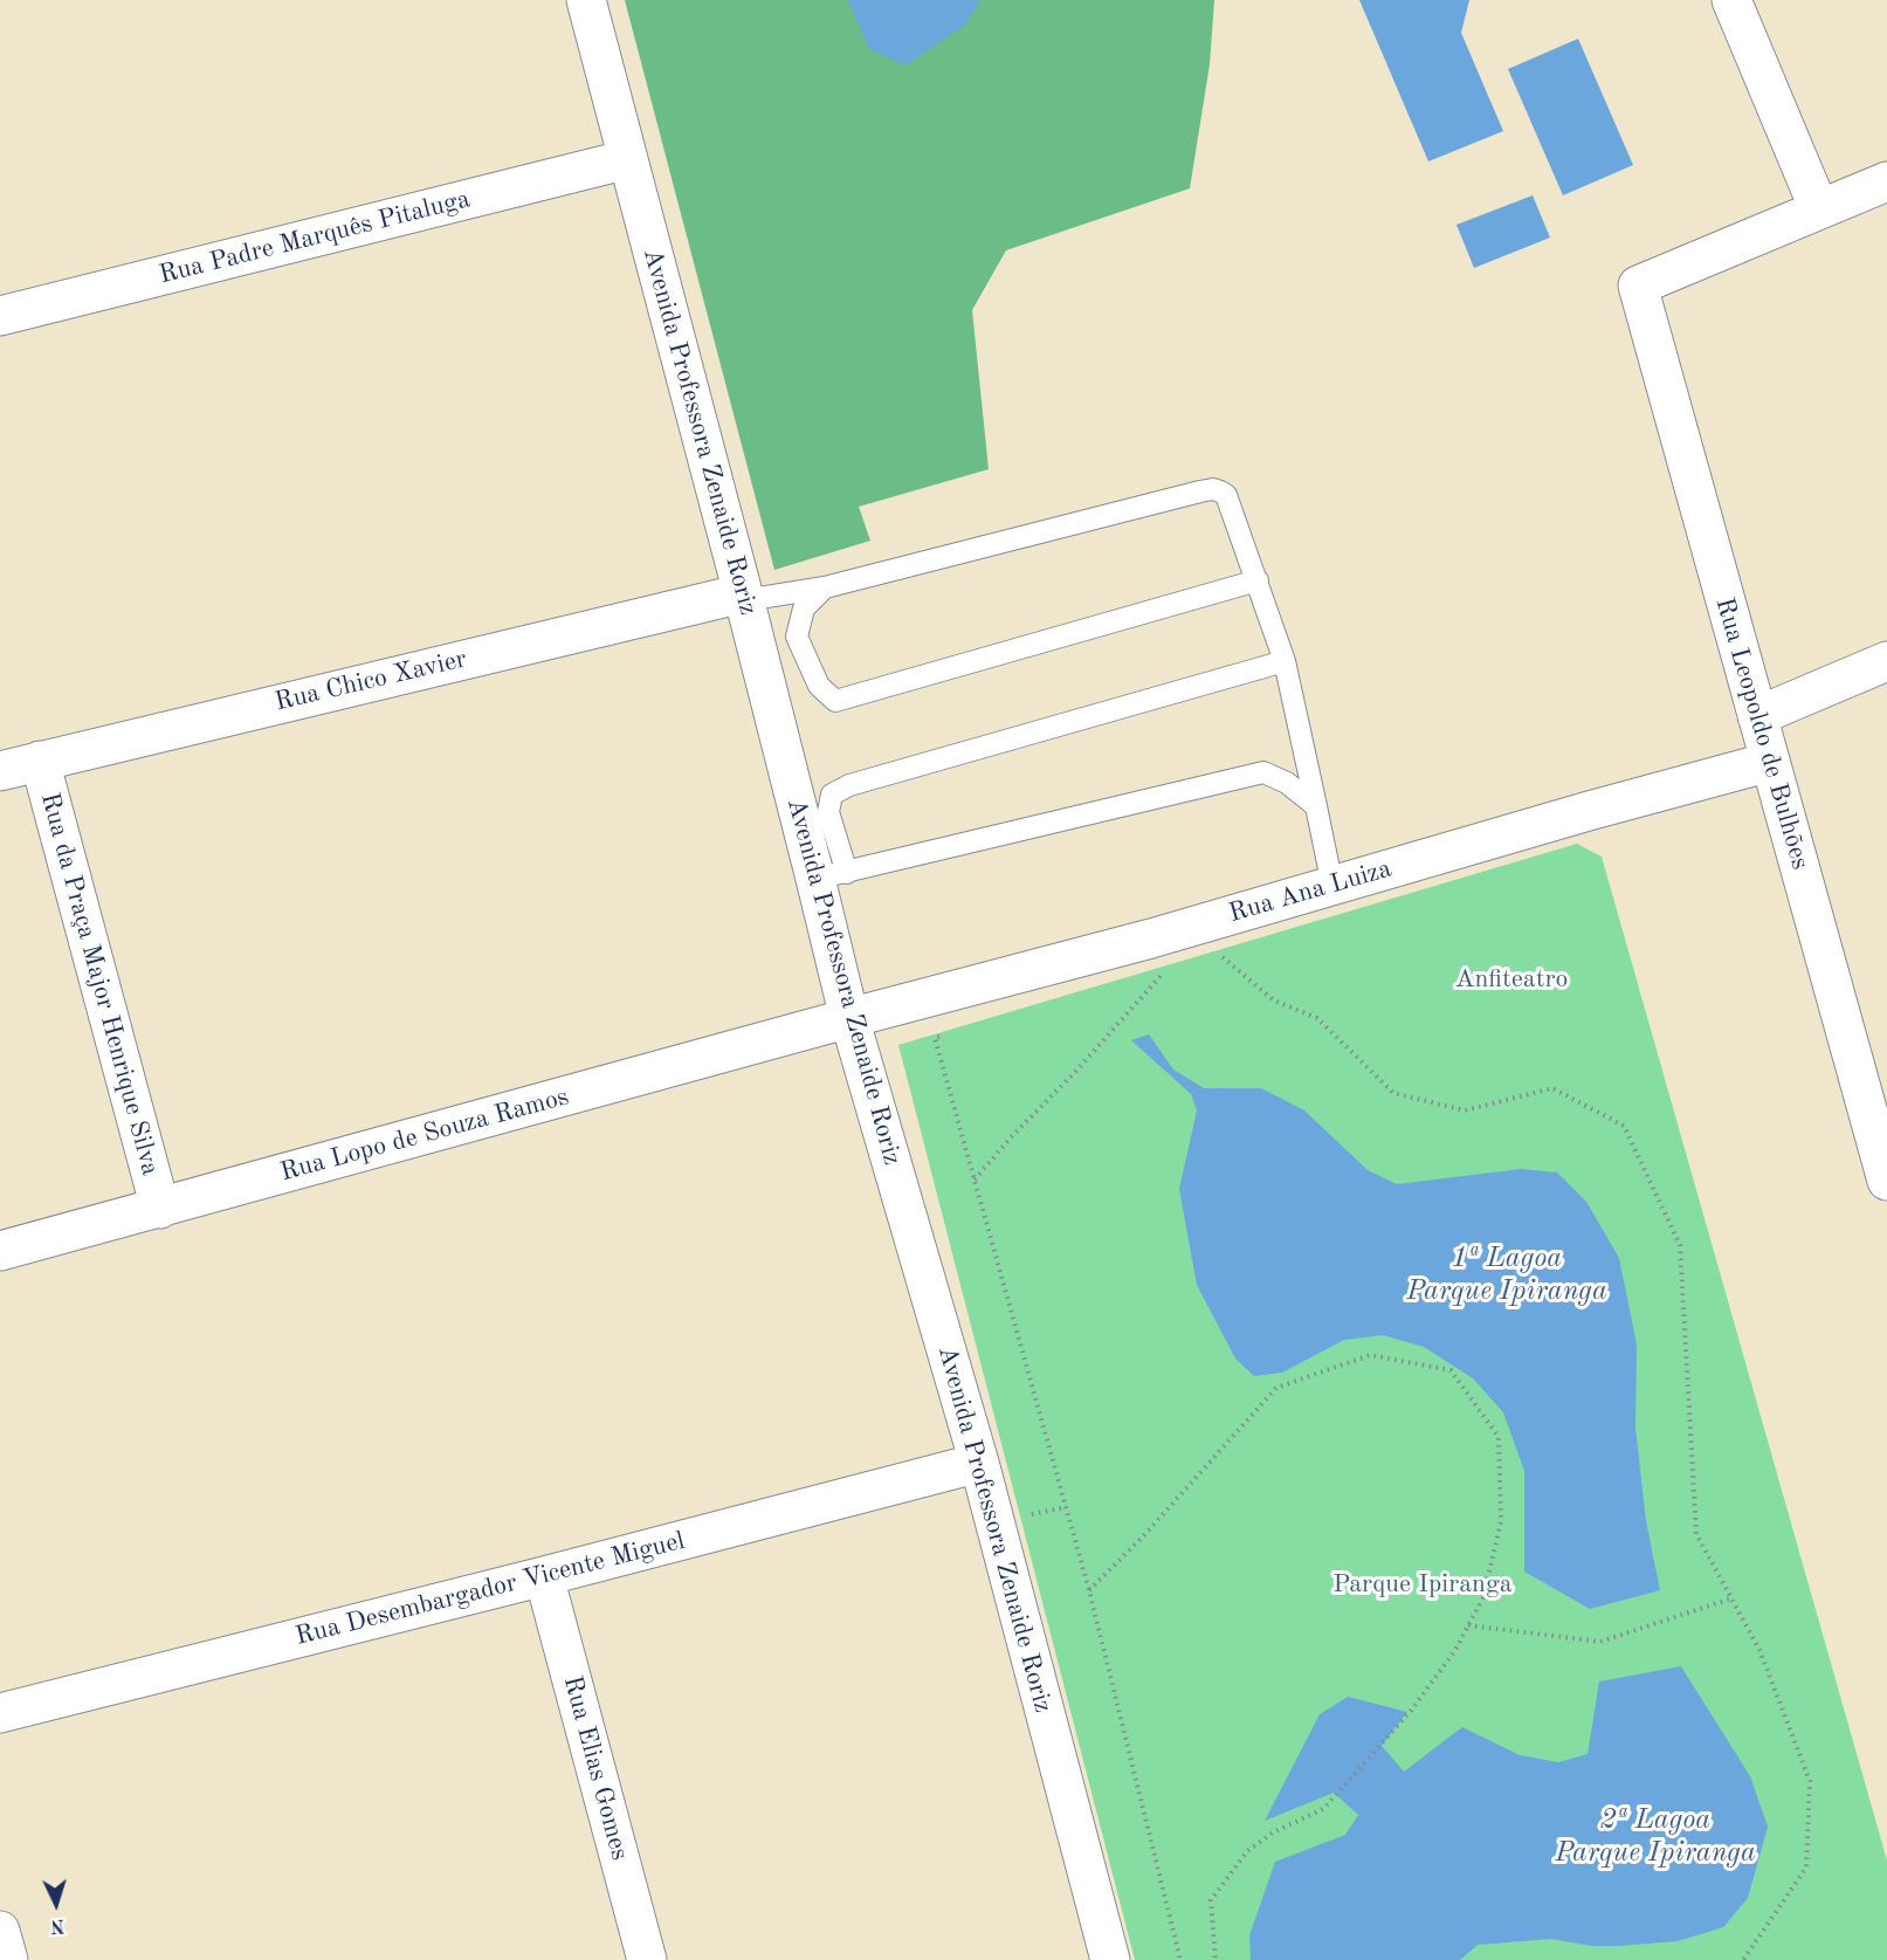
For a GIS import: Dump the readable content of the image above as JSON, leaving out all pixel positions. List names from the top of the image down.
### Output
{
  "streets": {
    "street": [
      "Rua Padre Marquês Pitaluga",
      "Avenida Professora Zenaide Roriz",
      "Rua Chico Xavier",
      "Rua Leopoldo de Bulhões",
      "Rua Ana Luiza",
      "Rua da Praça Major Henrique Silva",
      "Rua Lopo de Souza Ramos",
      "Rua Desembargador Vicente Miguel",
      "Rua Elias Gomes"
    ]
  },
  "crossings": [
    ["Rua Padre Marquês Pitaluga", "Avenida Professora Zenaide Roriz"],
    ["Avenida Professora Zenaide Roriz", "Rua Chico Xavier"],
    ["Avenida Professora Zenaide Roriz", "Rua Ana Luiza"],
    ["Avenida Professora Zenaide Roriz", "Rua Lopo de Souza Ramos"],
    ["Avenida Professora Zenaide Roriz", "Rua Desembargador Vicente Miguel"],
    ["Rua Chico Xavier", "Rua da Praça Major Henrique Silva"],
    ["Rua Leopoldo de Bulhões", "Rua Ana Luiza"],
    ["Rua Ana Luiza", "Rua Lopo de Souza Ramos"],
    ["Rua da Praça Major Henrique Silva", "Rua Lopo de Souza Ramos"],
    ["Rua Desembargador Vicente Miguel", "Rua Elias Gomes"]
  ],
  "water": ["1ª Lagoa Parque Ipiranga", "2ª Lagoa Parque Ipiranga"],
  "parks": ["Anfiteatro", "Parque Ipiranga"],
  "north": "bottom"
}
